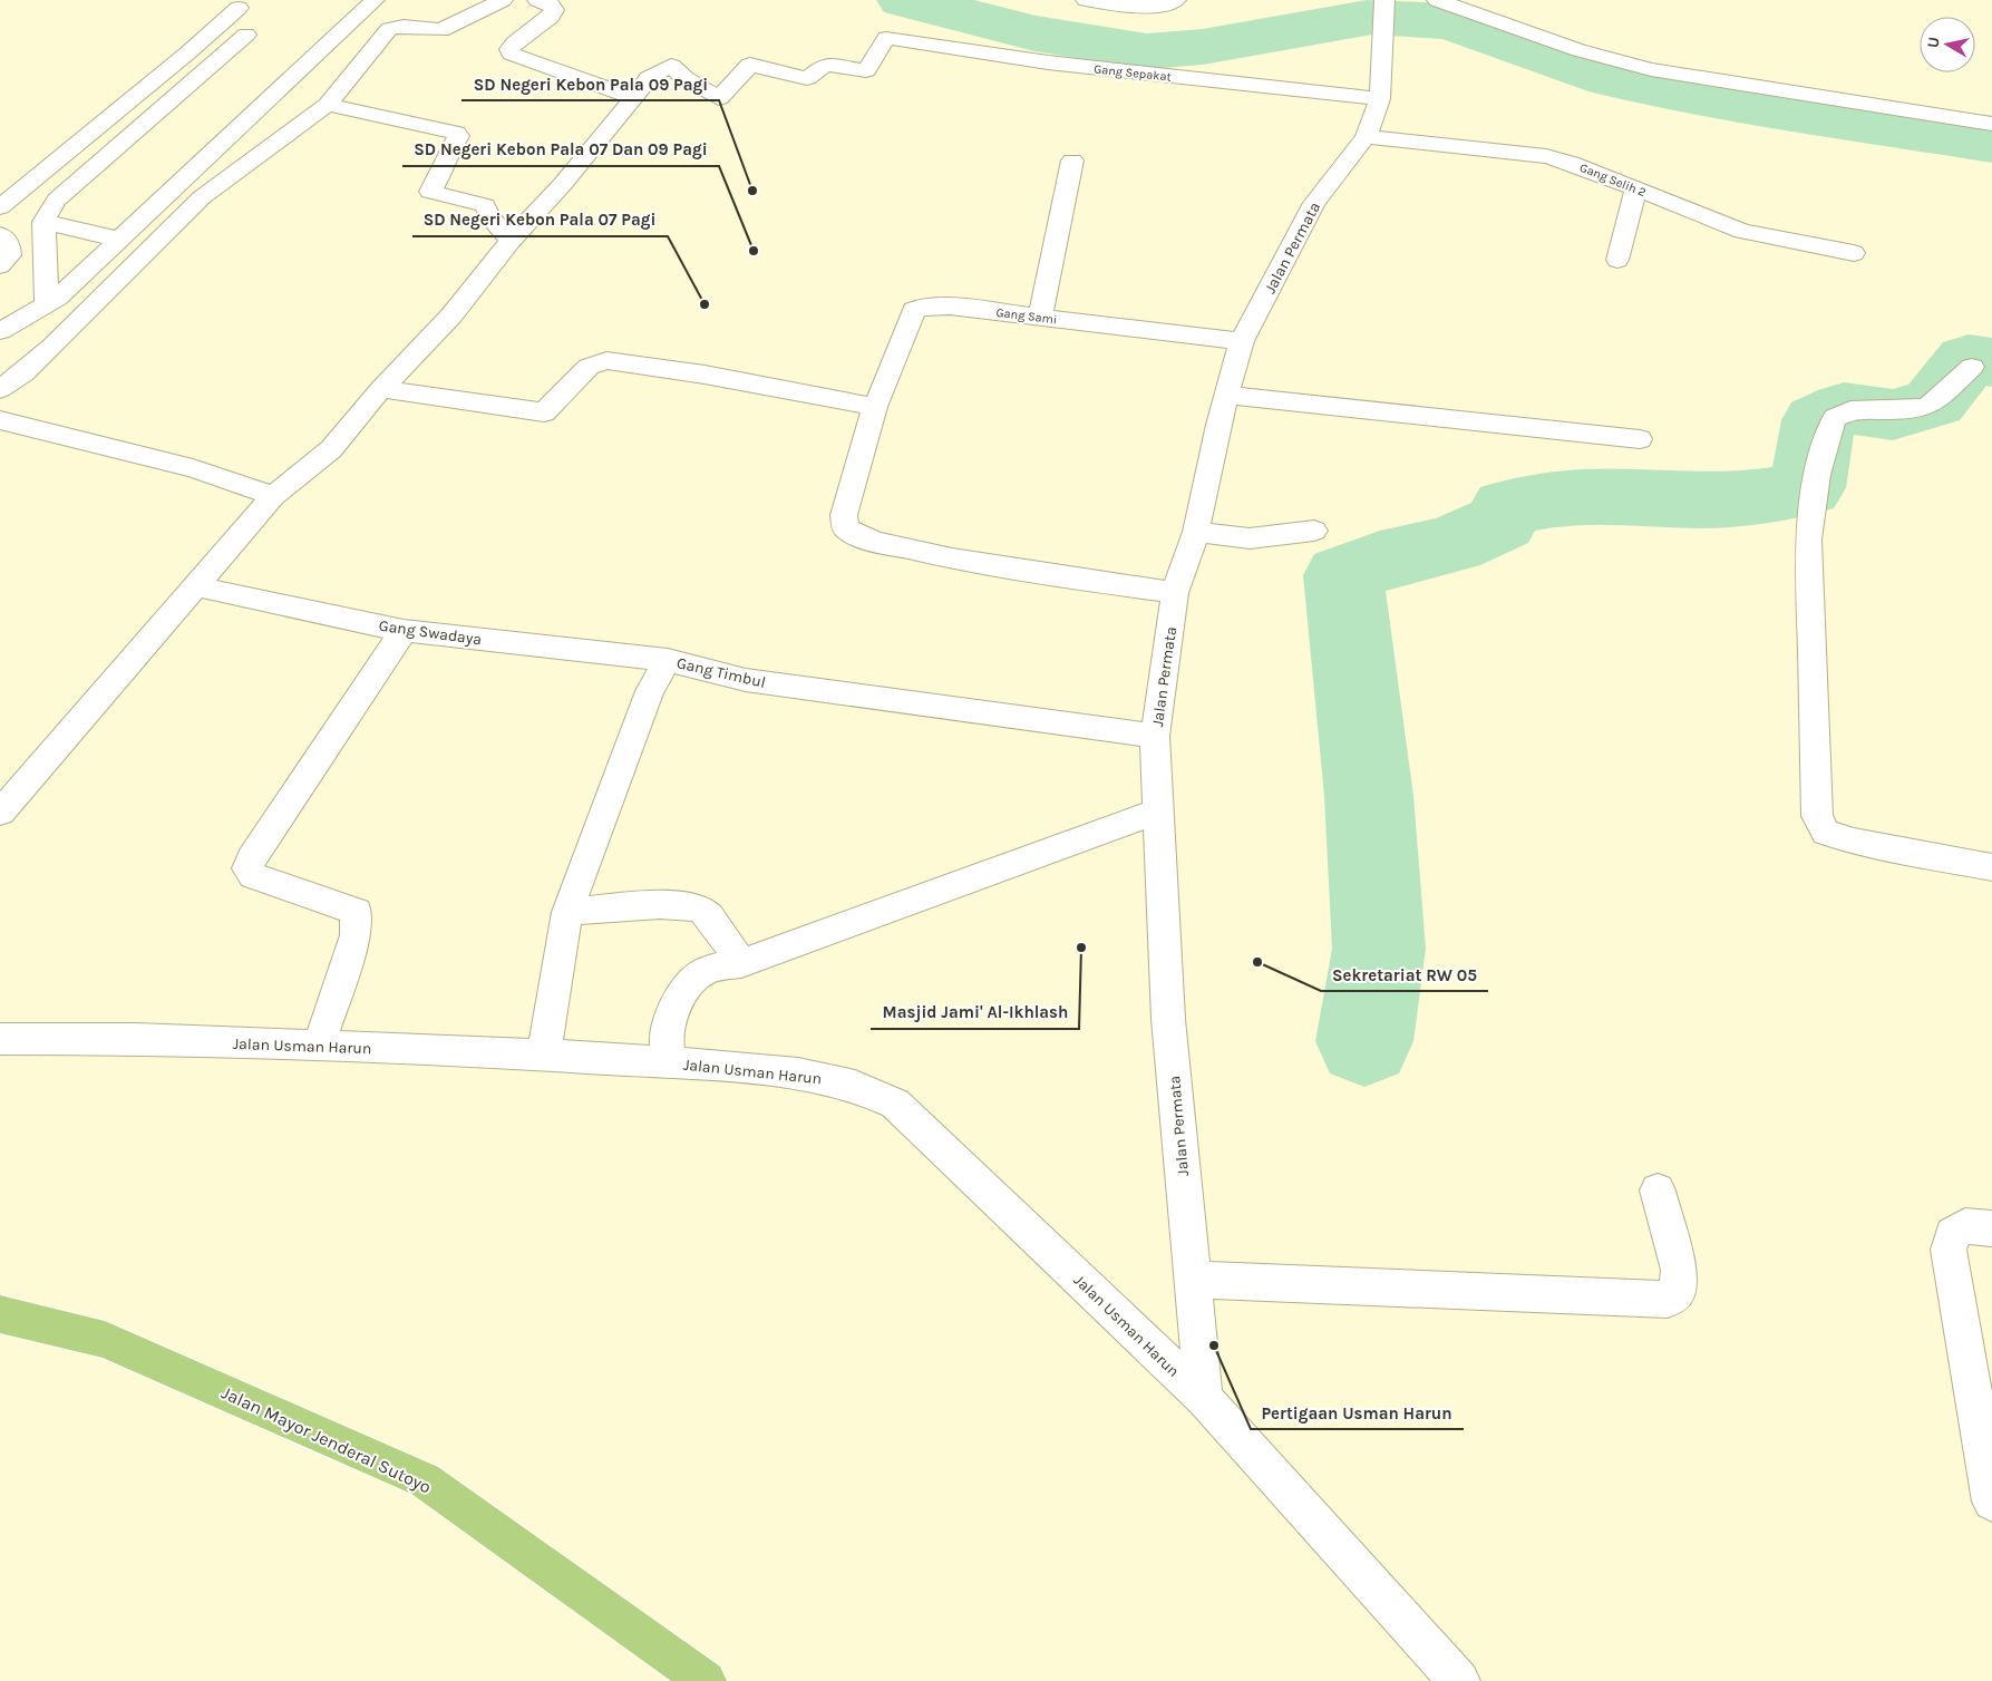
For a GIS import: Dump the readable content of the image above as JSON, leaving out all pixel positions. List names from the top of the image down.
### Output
{
  "streets": {
    "highway": ["Jalan Mayor Jenderal Sutoyo"],
    "street": [
      "Gang Sepakat",
      "Gang Selih 2",
      "Jalan Permata",
      "Gang Sami",
      "Gang Swadaya",
      "Gang Timbul",
      "Jalan Usman Harun"
    ]
  },
  "crossings": [
    ["Gang Sepakat", "Jalan Permata"],
    ["Gang Selih 2", "Jalan Permata"],
    ["Jalan Permata", "Gang Sami"],
    ["Jalan Permata", "Gang Timbul"],
    ["Jalan Permata", "Jalan Usman Harun"],
    ["Gang Swadaya", "Gang Timbul"],
    ["Gang Timbul", "Jalan Usman Harun"]
  ],
  "places": [
    "SD Negeri Kebon Pala 09 Pagi",
    "SD Negeri Kebon Pala 07 Dan 09 Pagi",
    "SD Negeri Kebon Pala 07 Pagi",
    "Masjid Jami' Al-Ikhlash",
    "Sekretariat RW 05",
    "Pertigaan Usman Harun"
  ],
  "north": "left"
}
